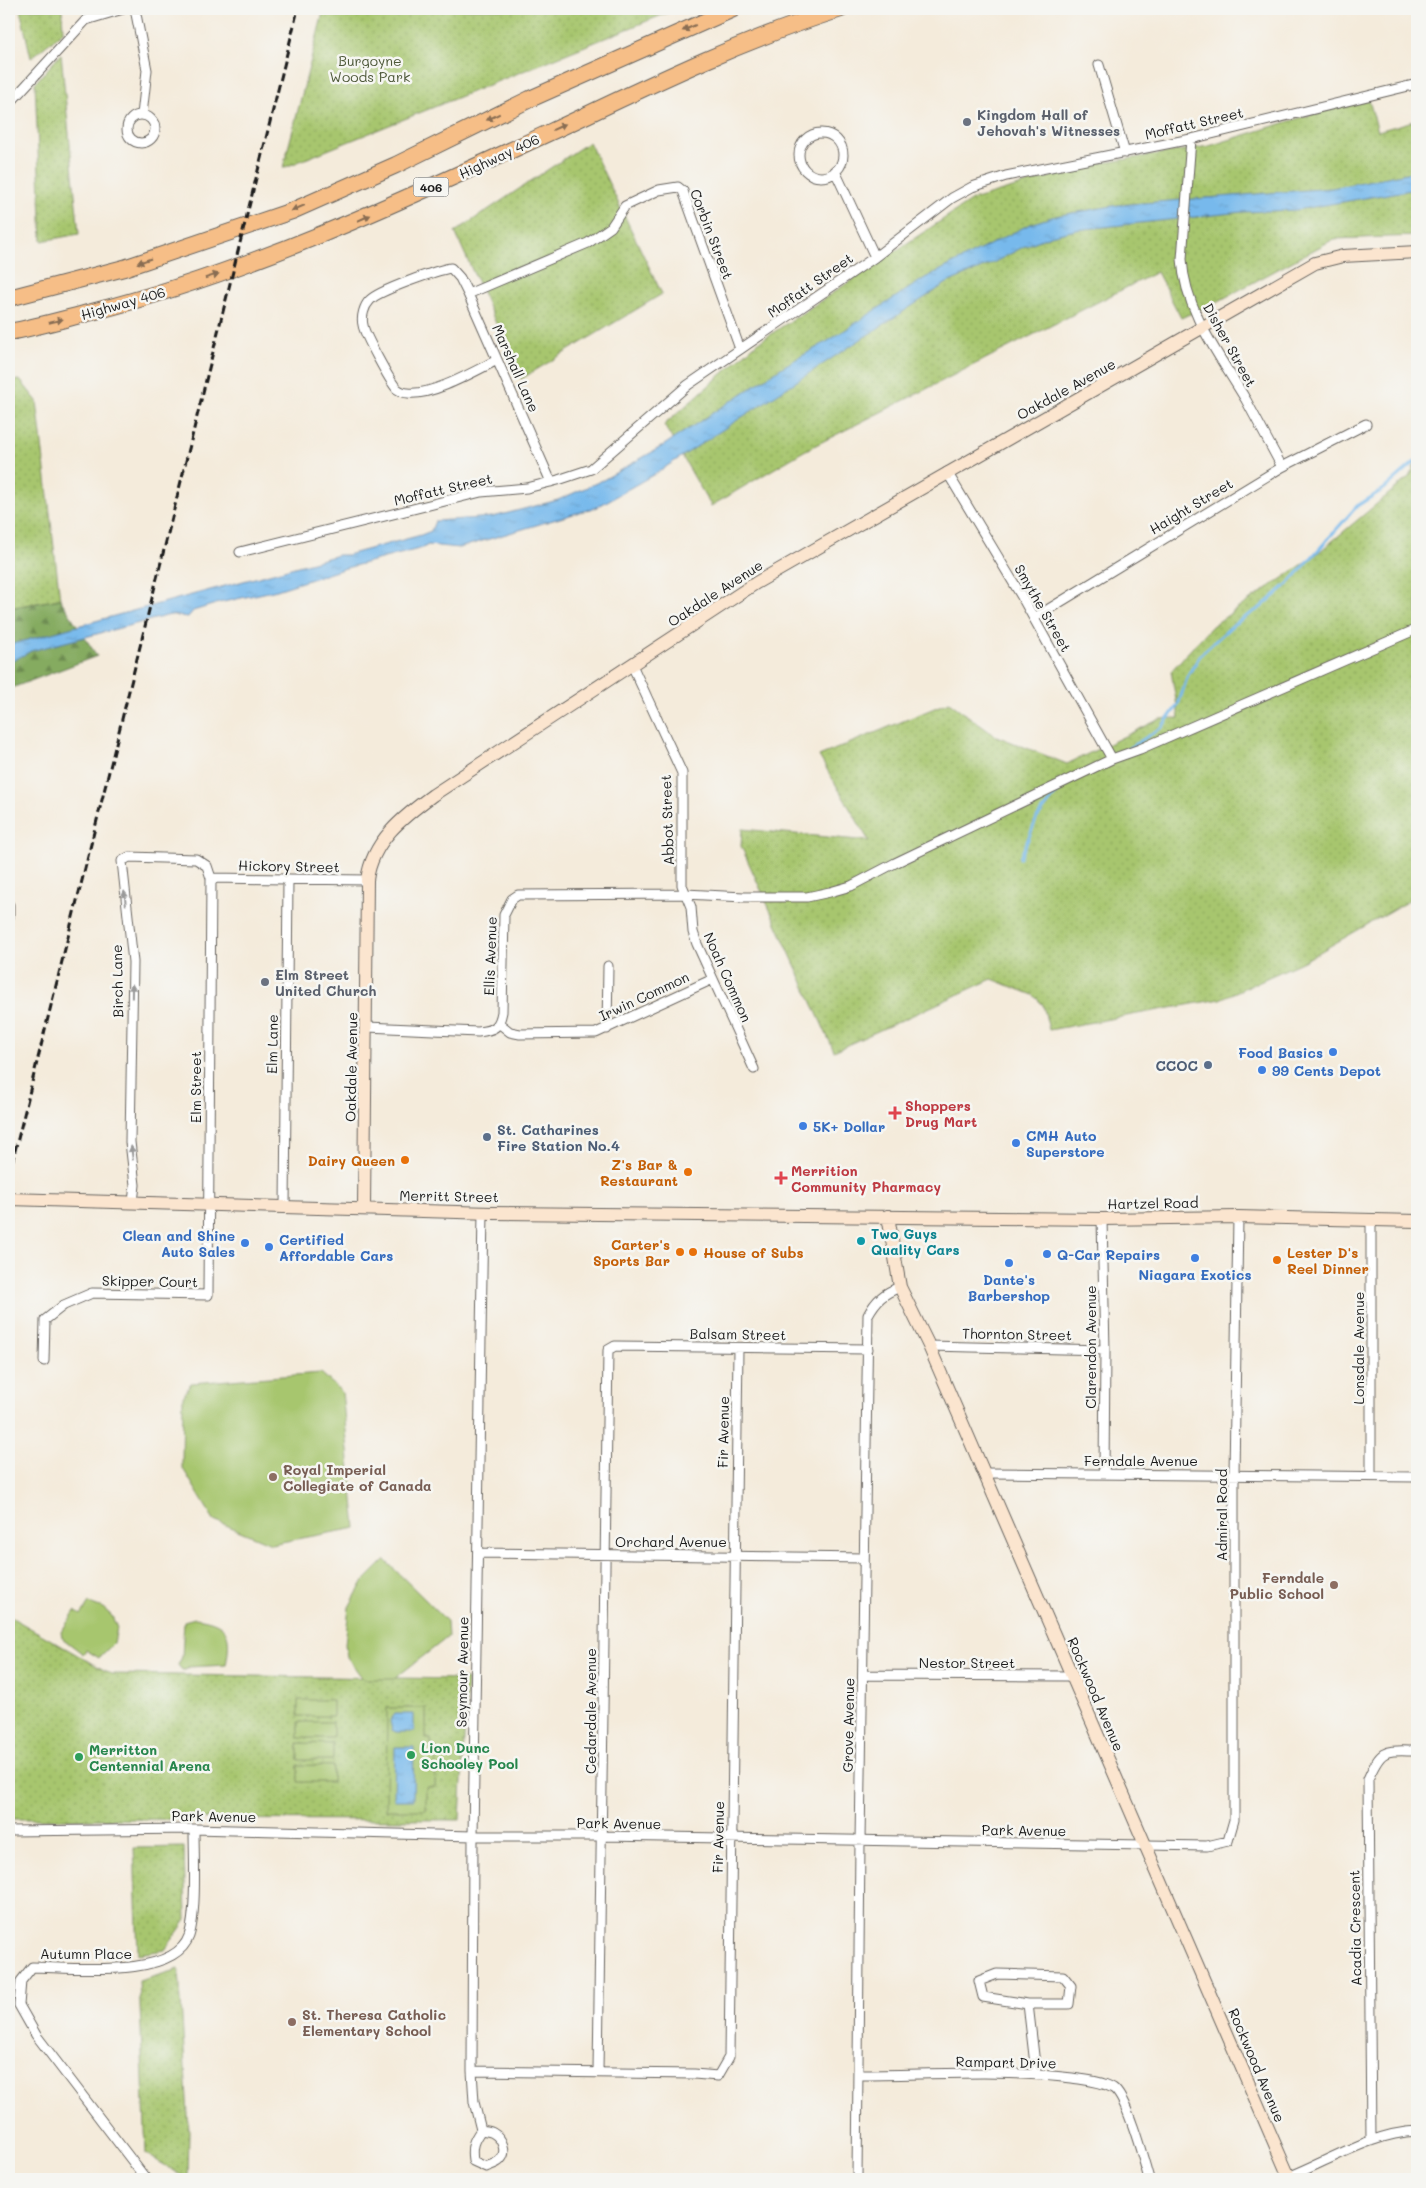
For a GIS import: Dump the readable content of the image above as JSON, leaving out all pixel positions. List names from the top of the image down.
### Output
{
  "streets": {
    "highway": ["Highway 406", "406"],
    "street": [
      "Moffatt Street",
      "Corbin Street",
      "Disher Street",
      "Marshall Lane",
      "Oakdale Avenue",
      "Haight Street",
      "Smythe Street",
      "Abbot Street",
      "Hickory Street",
      "Ellis Avenue",
      "Noah Common",
      "Birch Lane",
      "Irwin Common",
      "Elm Lane",
      "Elm Street",
      "Merritt Street",
      "Hartzel Road",
      "Skipper Court",
      "Balsam Street",
      "Thornton Street",
      "Clarendon Avenue",
      "Lonsdale Avenue",
      "Fir Avenue",
      "Ferndale Avenue",
      "Admiral Road",
      "Orchard Avenue",
      "Nestor Street",
      "Seymour Avenue",
      "Rockwood Avenue",
      "Cedardale Avenue",
      "Grove Avenue",
      "Park Avenue",
      "Acadia Crescent",
      "Autumn Place",
      "Rampart Drive"
    ]
  },
  "crossings": [
    ["Moffatt Street", "Corbin Street"],
    ["Moffatt Street", "Disher Street"],
    ["Moffatt Street", "Marshall Lane"],
    ["Corbin Street", "Marshall Lane"],
    ["Disher Street", "Oakdale Avenue"],
    ["Disher Street", "Haight Street"],
    ["Oakdale Avenue", "Smythe Street"],
    ["Oakdale Avenue", "Abbot Street"],
    ["Oakdale Avenue", "Hickory Street"],
    ["Oakdale Avenue", "Merritt Street"],
    ["Haight Street", "Smythe Street"],
    ["Abbot Street", "Ellis Avenue"],
    ["Abbot Street", "Noah Common"],
    ["Hickory Street", "Birch Lane"],
    ["Hickory Street", "Elm Lane"],
    ["Hickory Street", "Elm Street"],
    ["Ellis Avenue", "Noah Common"],
    ["Ellis Avenue", "Irwin Common"],
    ["Noah Common", "Irwin Common"],
    ["Birch Lane", "Elm Street"],
    ["Birch Lane", "Merritt Street"],
    ["Elm Lane", "Merritt Street"],
    ["Elm Street", "Merritt Street"],
    ["Elm Street", "Skipper Court"],
    ["Merritt Street", "Hartzel Road"],
    ["Merritt Street", "Seymour Avenue"],
    ["Merritt Street", "Rockwood Avenue"],
    ["Hartzel Road", "Clarendon Avenue"],
    ["Hartzel Road", "Lonsdale Avenue"],
    ["Hartzel Road", "Admiral Road"],
    ["Hartzel Road", "Rockwood Avenue"],
    ["Balsam Street", "Fir Avenue"],
    ["Balsam Street", "Cedardale Avenue"],
    ["Balsam Street", "Grove Avenue"],
    ["Thornton Street", "Clarendon Avenue"],
    ["Thornton Street", "Rockwood Avenue"],
    ["Clarendon Avenue", "Ferndale Avenue"],
    ["Lonsdale Avenue", "Ferndale Avenue"],
    ["Fir Avenue", "Orchard Avenue"],
    ["Fir Avenue", "Seymour Avenue"],
    ["Fir Avenue", "Cedardale Avenue"],
    ["Fir Avenue", "Park Avenue"],
    ["Ferndale Avenue", "Admiral Road"],
    ["Ferndale Avenue", "Rockwood Avenue"],
    ["Admiral Road", "Park Avenue"],
    ["Orchard Avenue", "Seymour Avenue"],
    ["Orchard Avenue", "Cedardale Avenue"],
    ["Orchard Avenue", "Grove Avenue"],
    ["Nestor Street", "Rockwood Avenue"],
    ["Nestor Street", "Grove Avenue"],
    ["Seymour Avenue", "Park Avenue"],
    ["Rockwood Avenue", "Grove Avenue"],
    ["Rockwood Avenue", "Park Avenue"],
    ["Cedardale Avenue", "Park Avenue"],
    ["Grove Avenue", "Park Avenue"],
    ["Grove Avenue", "Rampart Drive"],
    ["Park Avenue", "Autumn Place"]
  ],
  "parks": ["Burgoyne Woods Park"],
  "places": {
    "other": [
      "Kingdom Hall of Jehovah's Witnesses",
      "Elm Street United Church",
      "Food Basics",
      "CCOC",
      "99 Cents Depot",
      "5K+ Dollar",
      "St. Catharines Fire Station No.4",
      "CMH Auto Superstore",
      "Dairy Queen",
      "Z's Bar & Restaurant",
      "Two Guys Quality Cars",
      "Clean and Shine Auto Sales",
      "Certified Affordable Cars",
      "Carter's Sports Bar",
      "House of Subs",
      "Q-Car Repairs",
      "Niagara Exotics",
      "Lester D's Reel Dinner",
      "Dante's Barbershop",
      "Royal Imperial Collegiate of Canada",
      "Ferndale Public School",
      "Lion Dunc Schooley Pool",
      "Merritton Centennial Arena",
      "St. Theresa Catholic Elementary School"
    ],
    "health": ["Shoppers Drug Mart", "Merrition Community Pharmacy"]
  }
}
